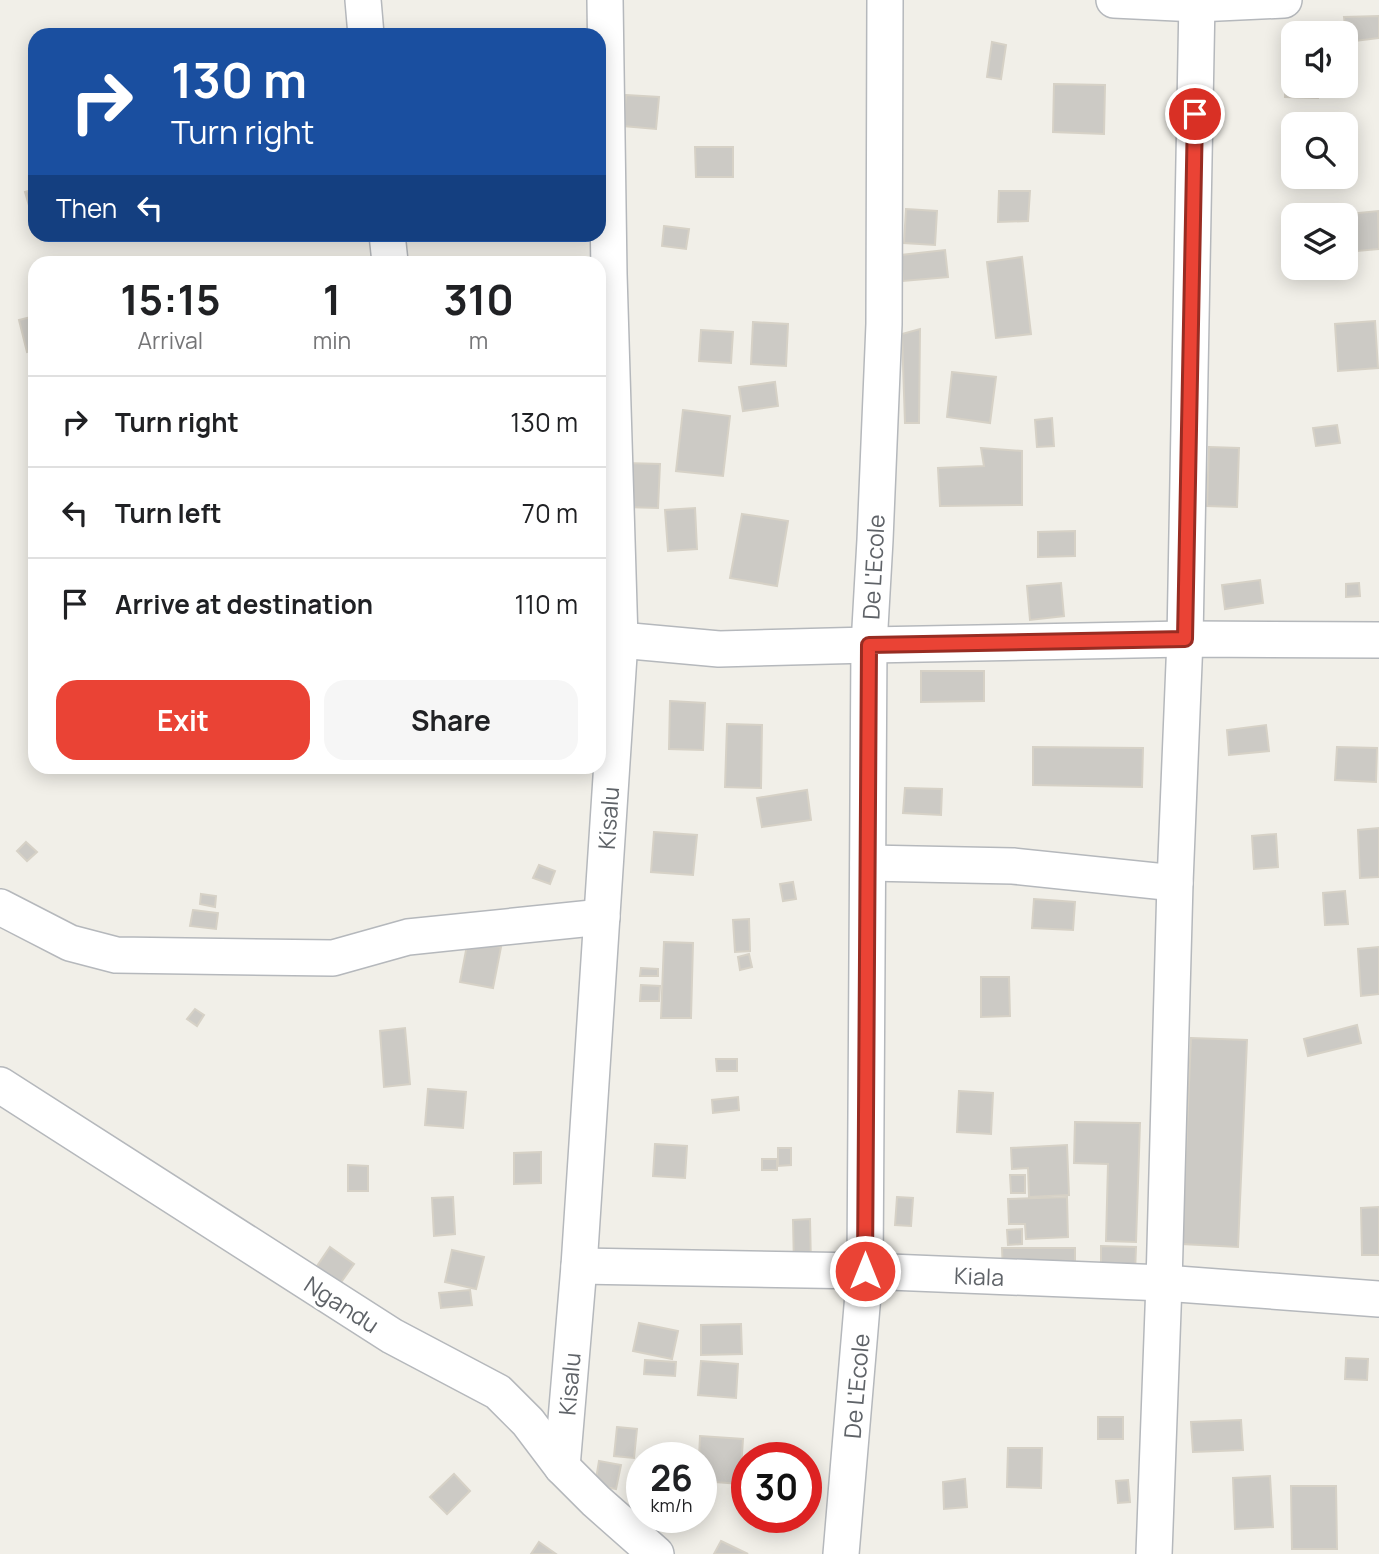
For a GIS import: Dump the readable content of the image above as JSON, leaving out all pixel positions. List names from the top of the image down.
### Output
{
  "streets": {
    "street": [
      "De L'Ecole",
      "Kisalu",
      "Kiala",
      "Ngandu"
    ]
  },
  "crossings": [
    ["De L'Ecole", "Kiala"],
    ["Kisalu", "Kiala"],
    ["Kisalu", "Ngandu"]
  ],
  "page": {
    "turn": ["130 m", "Turn right"],
    "then": "Then",
    "eta": [
      "15:15",
      "Arrival",
      "1",
      "min",
      "310",
      "m"
    ],
    "list": [
      {
        "name": "Turn right",
        "value": "130 m"
      },
      {
        "name": "Turn left",
        "value": "70 m"
      },
      {
        "name": "Arrive at destination",
        "value": "110 m"
      }
    ],
    "buttons": ["Exit", "Share"],
    "speed": "26 km/h",
    "limit": "30"
  }
}
